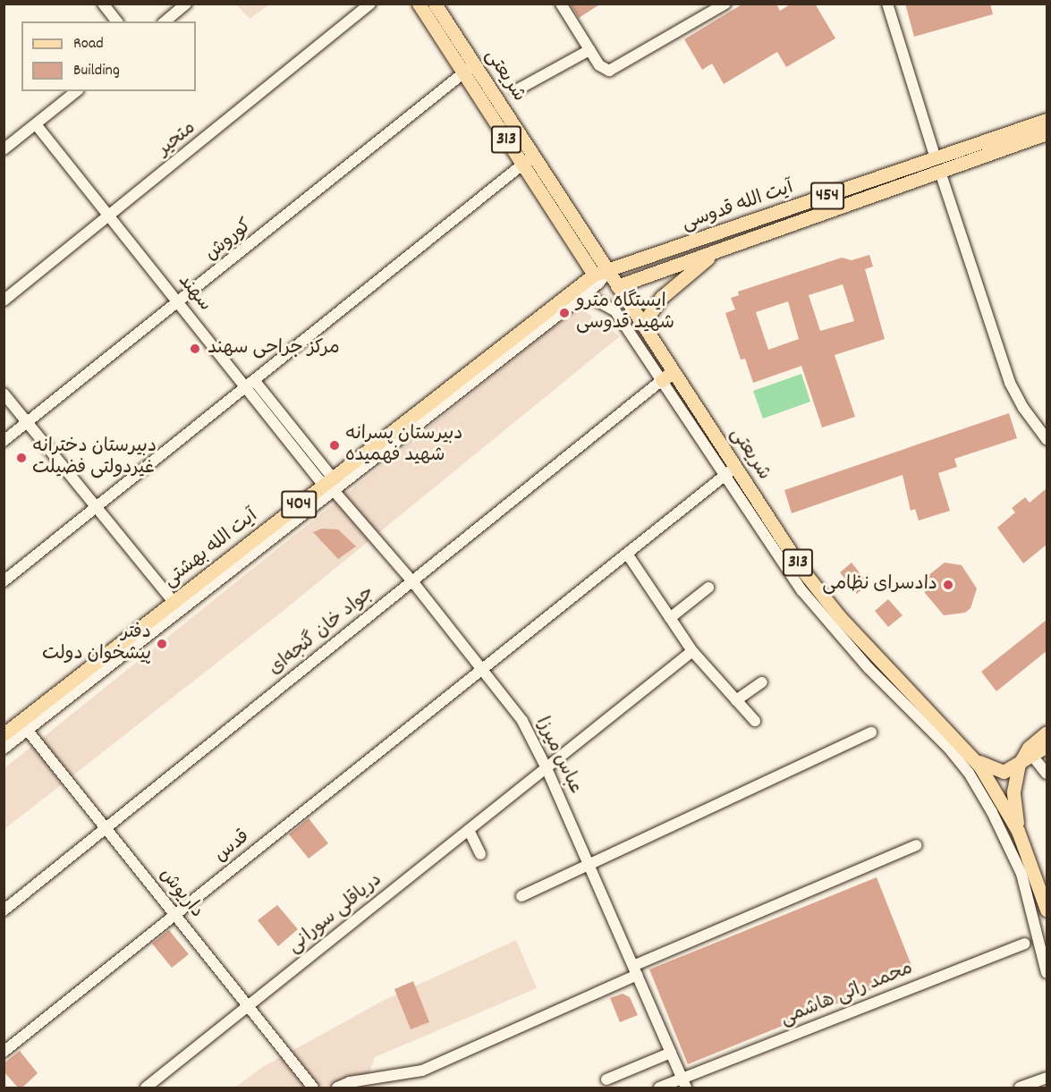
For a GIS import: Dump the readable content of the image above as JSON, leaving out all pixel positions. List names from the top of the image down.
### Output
{
  "streets": {
    "main road": [
      "شریعتی",
      "313",
      "454",
      "آیت الله قدوسی",
      "404",
      "آیت الله بهشتی"
    ],
    "street": [
      "متحیر",
      "کوروش",
      "سهند",
      "جواد خان گنجه‌ای",
      "عباس میرزا",
      "قدس",
      "داریوش",
      "دریاقلی سورانی",
      "محمد راثی هاشمی"
    ]
  },
  "crossings": [
    ["شریعتی", "آیت الله قدوسی"],
    ["شریعتی", "کوروش"],
    ["شریعتی", "آیت الله بهشتی"],
    ["شریعتی", "جواد خان گنجه‌ای"],
    ["شریعتی", "قدس"],
    ["متحیر", "سهند"],
    ["آیت الله قدوسی", "آیت الله بهشتی"],
    ["کوروش", "سهند"],
    ["سهند", "آیت الله بهشتی"],
    ["سهند", "عباس میرزا"],
    ["آیت الله بهشتی", "عباس میرزا"],
    ["آیت الله بهشتی", "داریوش"],
    ["جواد خان گنجه‌ای", "عباس میرزا"],
    ["جواد خان گنجه‌ای", "داریوش"],
    ["عباس میرزا", "قدس"],
    ["عباس میرزا", "دریاقلی سورانی"],
    ["عباس میرزا", "محمد راثی هاشمی"],
    ["قدس", "داریوش"],
    ["داریوش", "دریاقلی سورانی"]
  ],
  "places": [
    "ایستگاه مترو شهید قدوسی",
    "مرکز جراحی سهند",
    "دبیرستان پسرانه شهید فهمیده",
    "دبيرستان دخترانه غیردولتی فضیلت",
    "دادسرای نظامی",
    "دفتر پیشخوان دولت"
  ],
  "legend": ["Road", "Building"]
}
